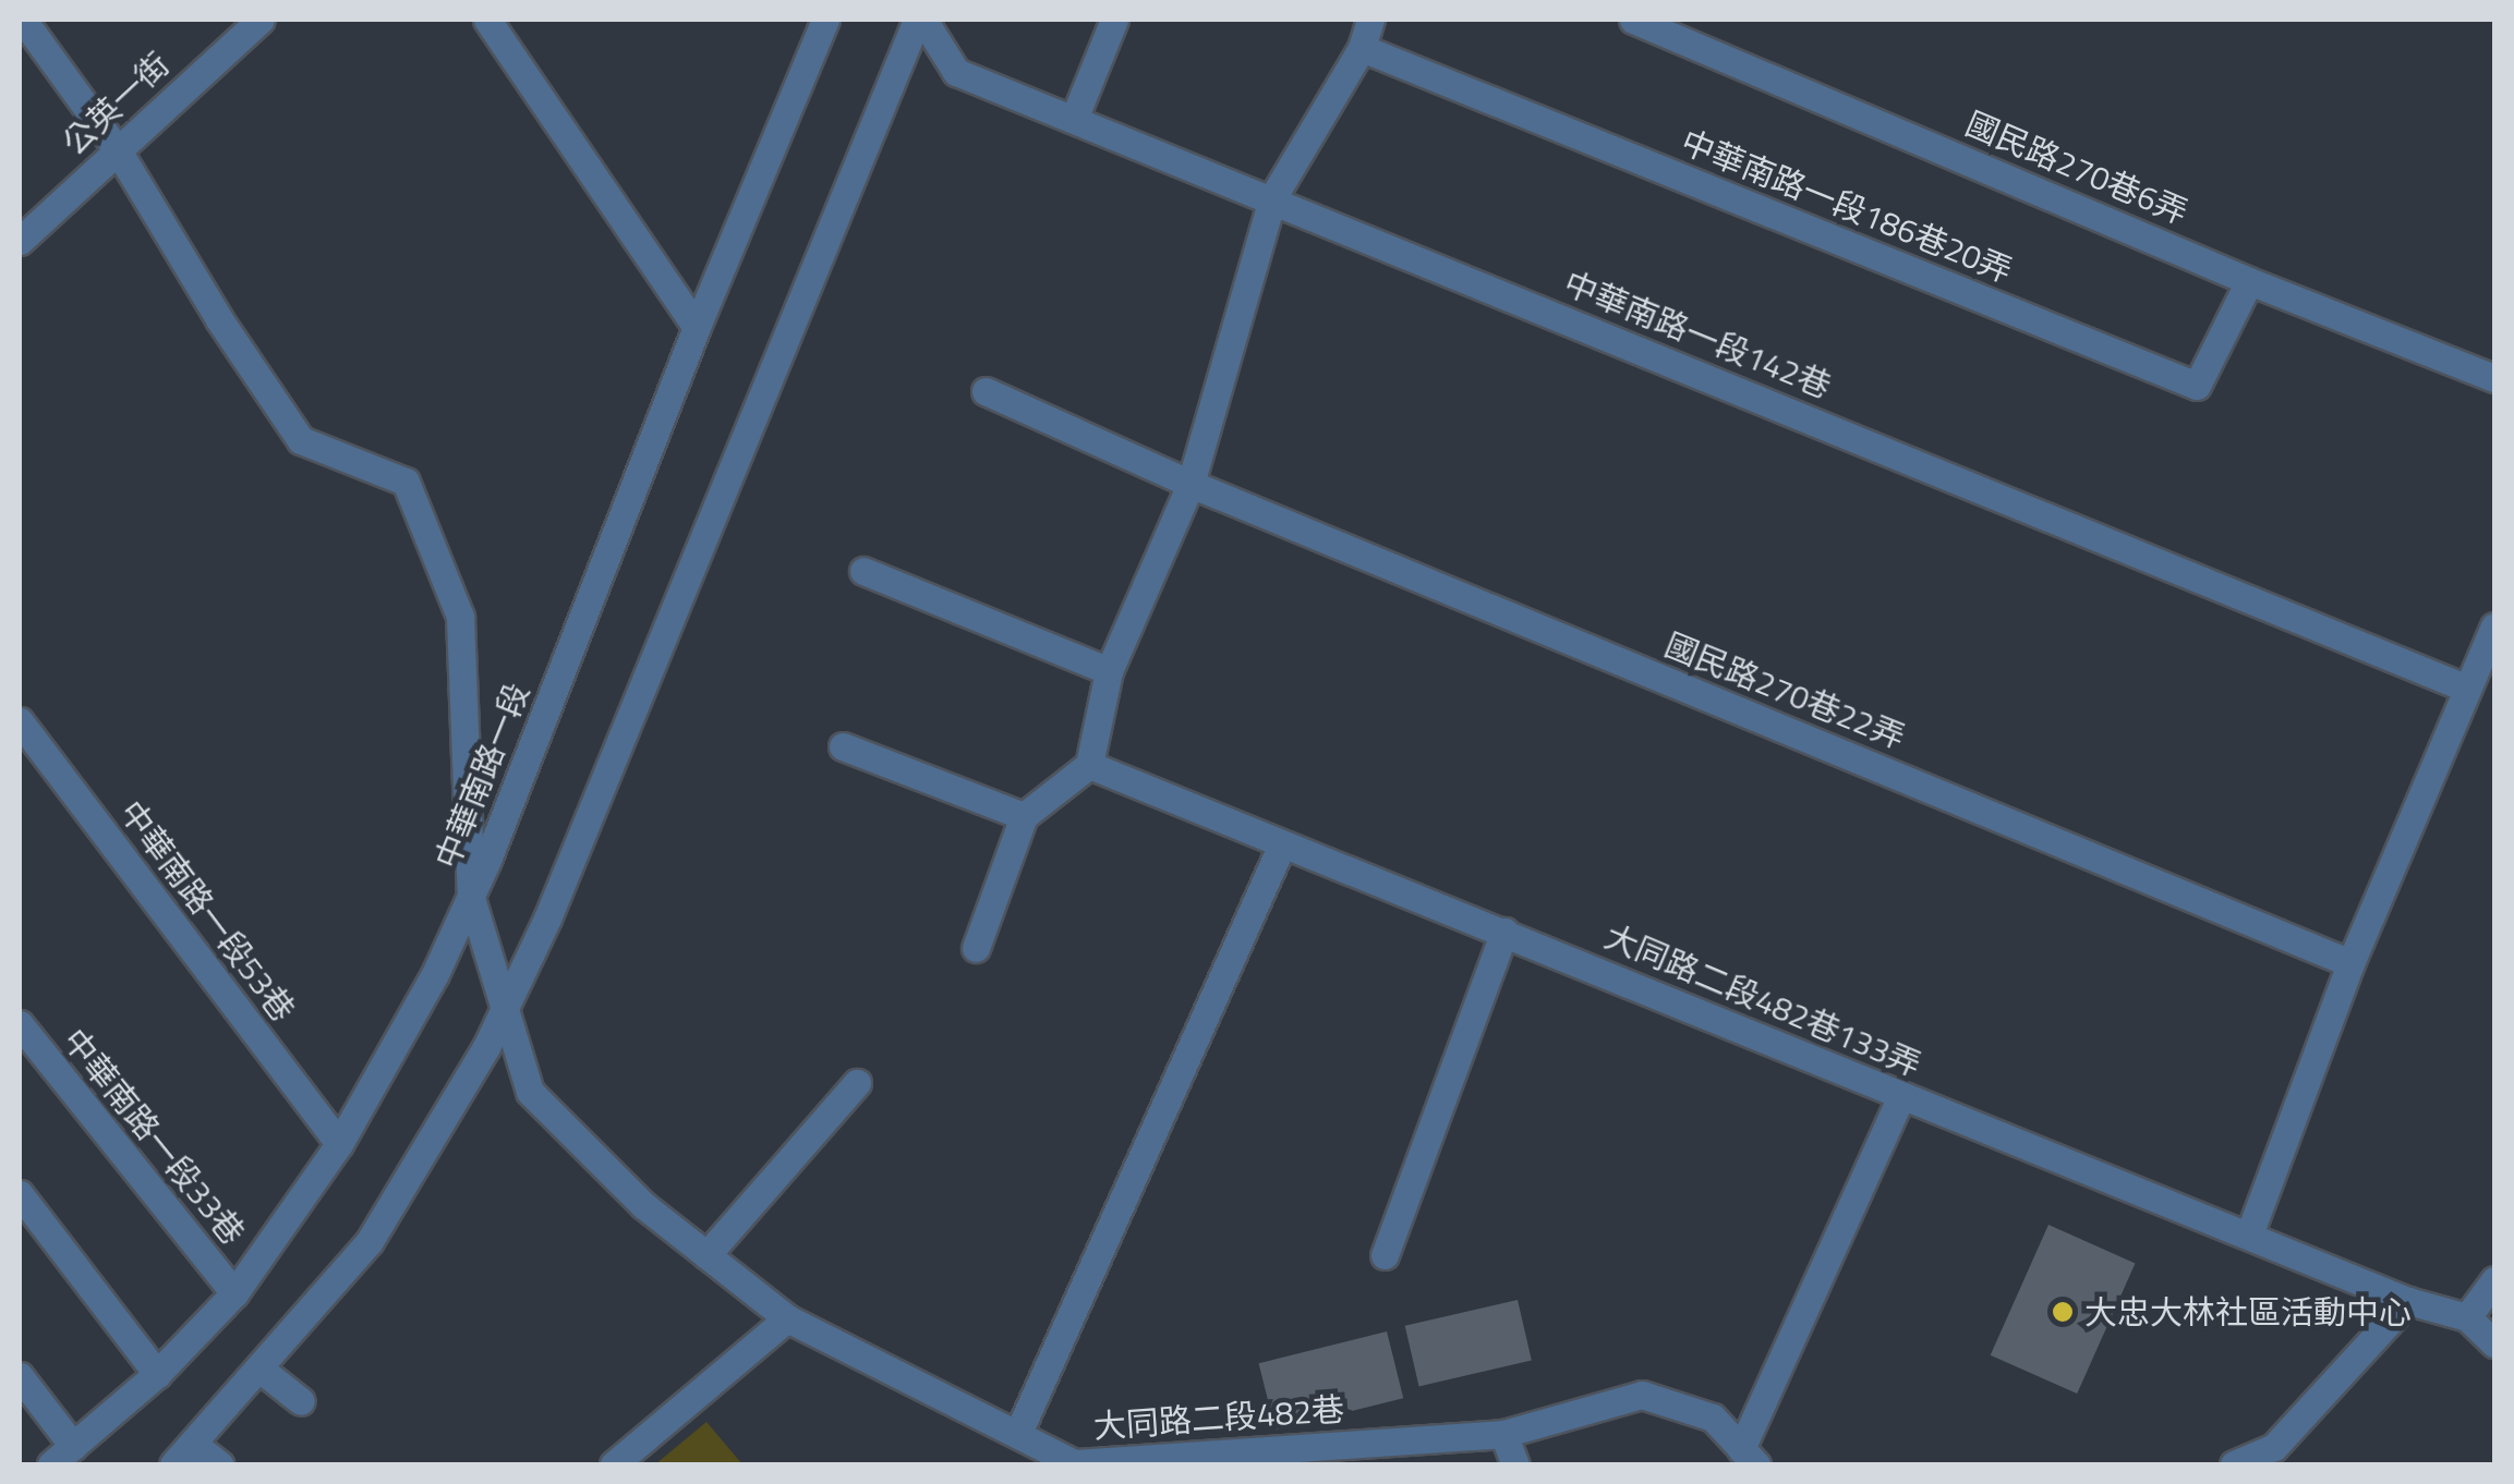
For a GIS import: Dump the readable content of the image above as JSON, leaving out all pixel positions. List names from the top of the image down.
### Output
{
  "streets": {
    "street": [
      "公英一街",
      "國民路270巷6弄",
      "中華南路一段186巷20弄",
      "中華南路一段142巷",
      "國民路270巷22弄",
      "中華南路一段",
      "中華南路一段53巷",
      "大同路二段482巷133弄",
      "中華南路一段33巷",
      "大同路二段482巷"
    ]
  },
  "crossings": [
    ["國民路270巷6弄", "中華南路一段186巷20弄"],
    ["中華南路一段", "中華南路一段53巷"],
    ["中華南路一段", "中華南路一段33巷"],
    ["中華南路一段", "大同路二段482巷"]
  ],
  "places": ["大忠大林社區活動中心"]
}
